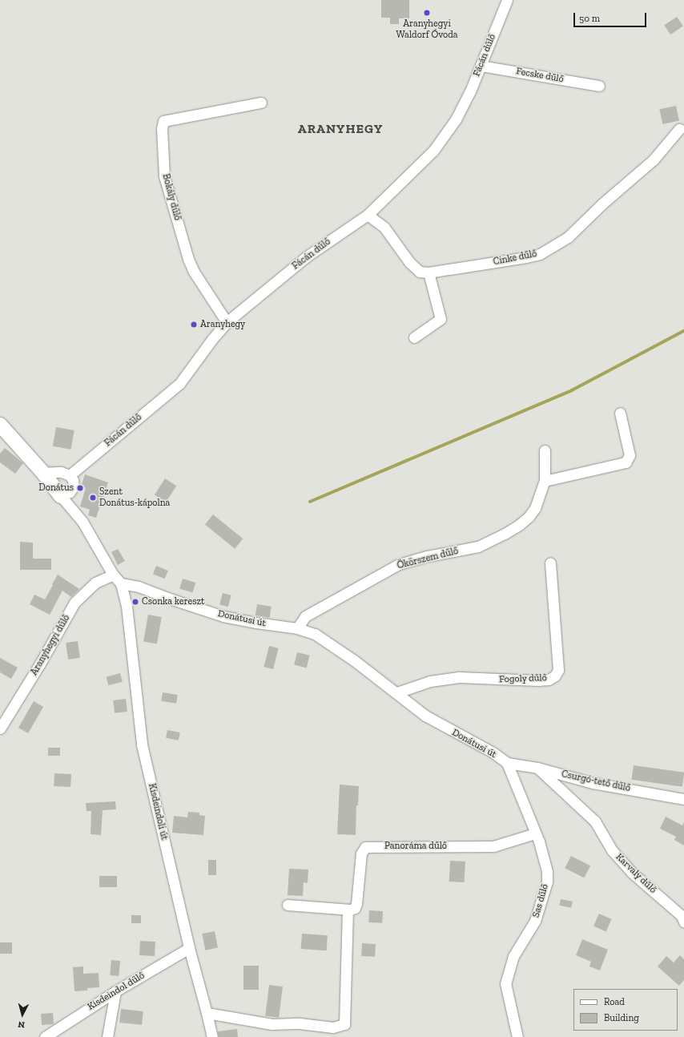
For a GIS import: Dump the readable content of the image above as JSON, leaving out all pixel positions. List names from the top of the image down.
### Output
{
  "streets": {
    "street": [
      "Fácán dűlő",
      "Fecske dűlő",
      "Bokály dűlő",
      "Cinke dűlő",
      "Ökörszem dűlő",
      "Donátusi út",
      "Aranyhegyi dűlő",
      "Fogoly dűlő",
      "Csurgó-tető dűlő",
      "Kisdeindoli út",
      "Panoráma dűlő",
      "Karvaly dűlő",
      "Sas dűlő",
      "Kisdeindol dűlő"
    ]
  },
  "crossings": [
    ["Fácán dűlő", "Fecske dűlő"],
    ["Fácán dűlő", "Bokály dűlő"],
    ["Ökörszem dűlő", "Donátusi út"],
    ["Donátusi út", "Fogoly dűlő"],
    ["Donátusi út", "Csurgó-tető dűlő"],
    ["Donátusi út", "Kisdeindoli út"],
    ["Donátusi út", "Sas dűlő"],
    ["Csurgó-tető dűlő", "Karvaly dűlő"],
    ["Csurgó-tető dűlő", "Sas dűlő"],
    ["Kisdeindoli út", "Kisdeindol dűlő"],
    ["Panoráma dűlő", "Sas dűlő"]
  ],
  "districts": ["ARANYHEGY"],
  "places": [
    "Aranyhegyi Waldorf Óvoda",
    "Aranyhegy",
    "Donátus",
    "Szent Donátus-kápolna",
    "Csonka kereszt"
  ],
  "legend": ["Road", "Building"],
  "scale_bar": "50 m",
  "north": "bottom"
}
